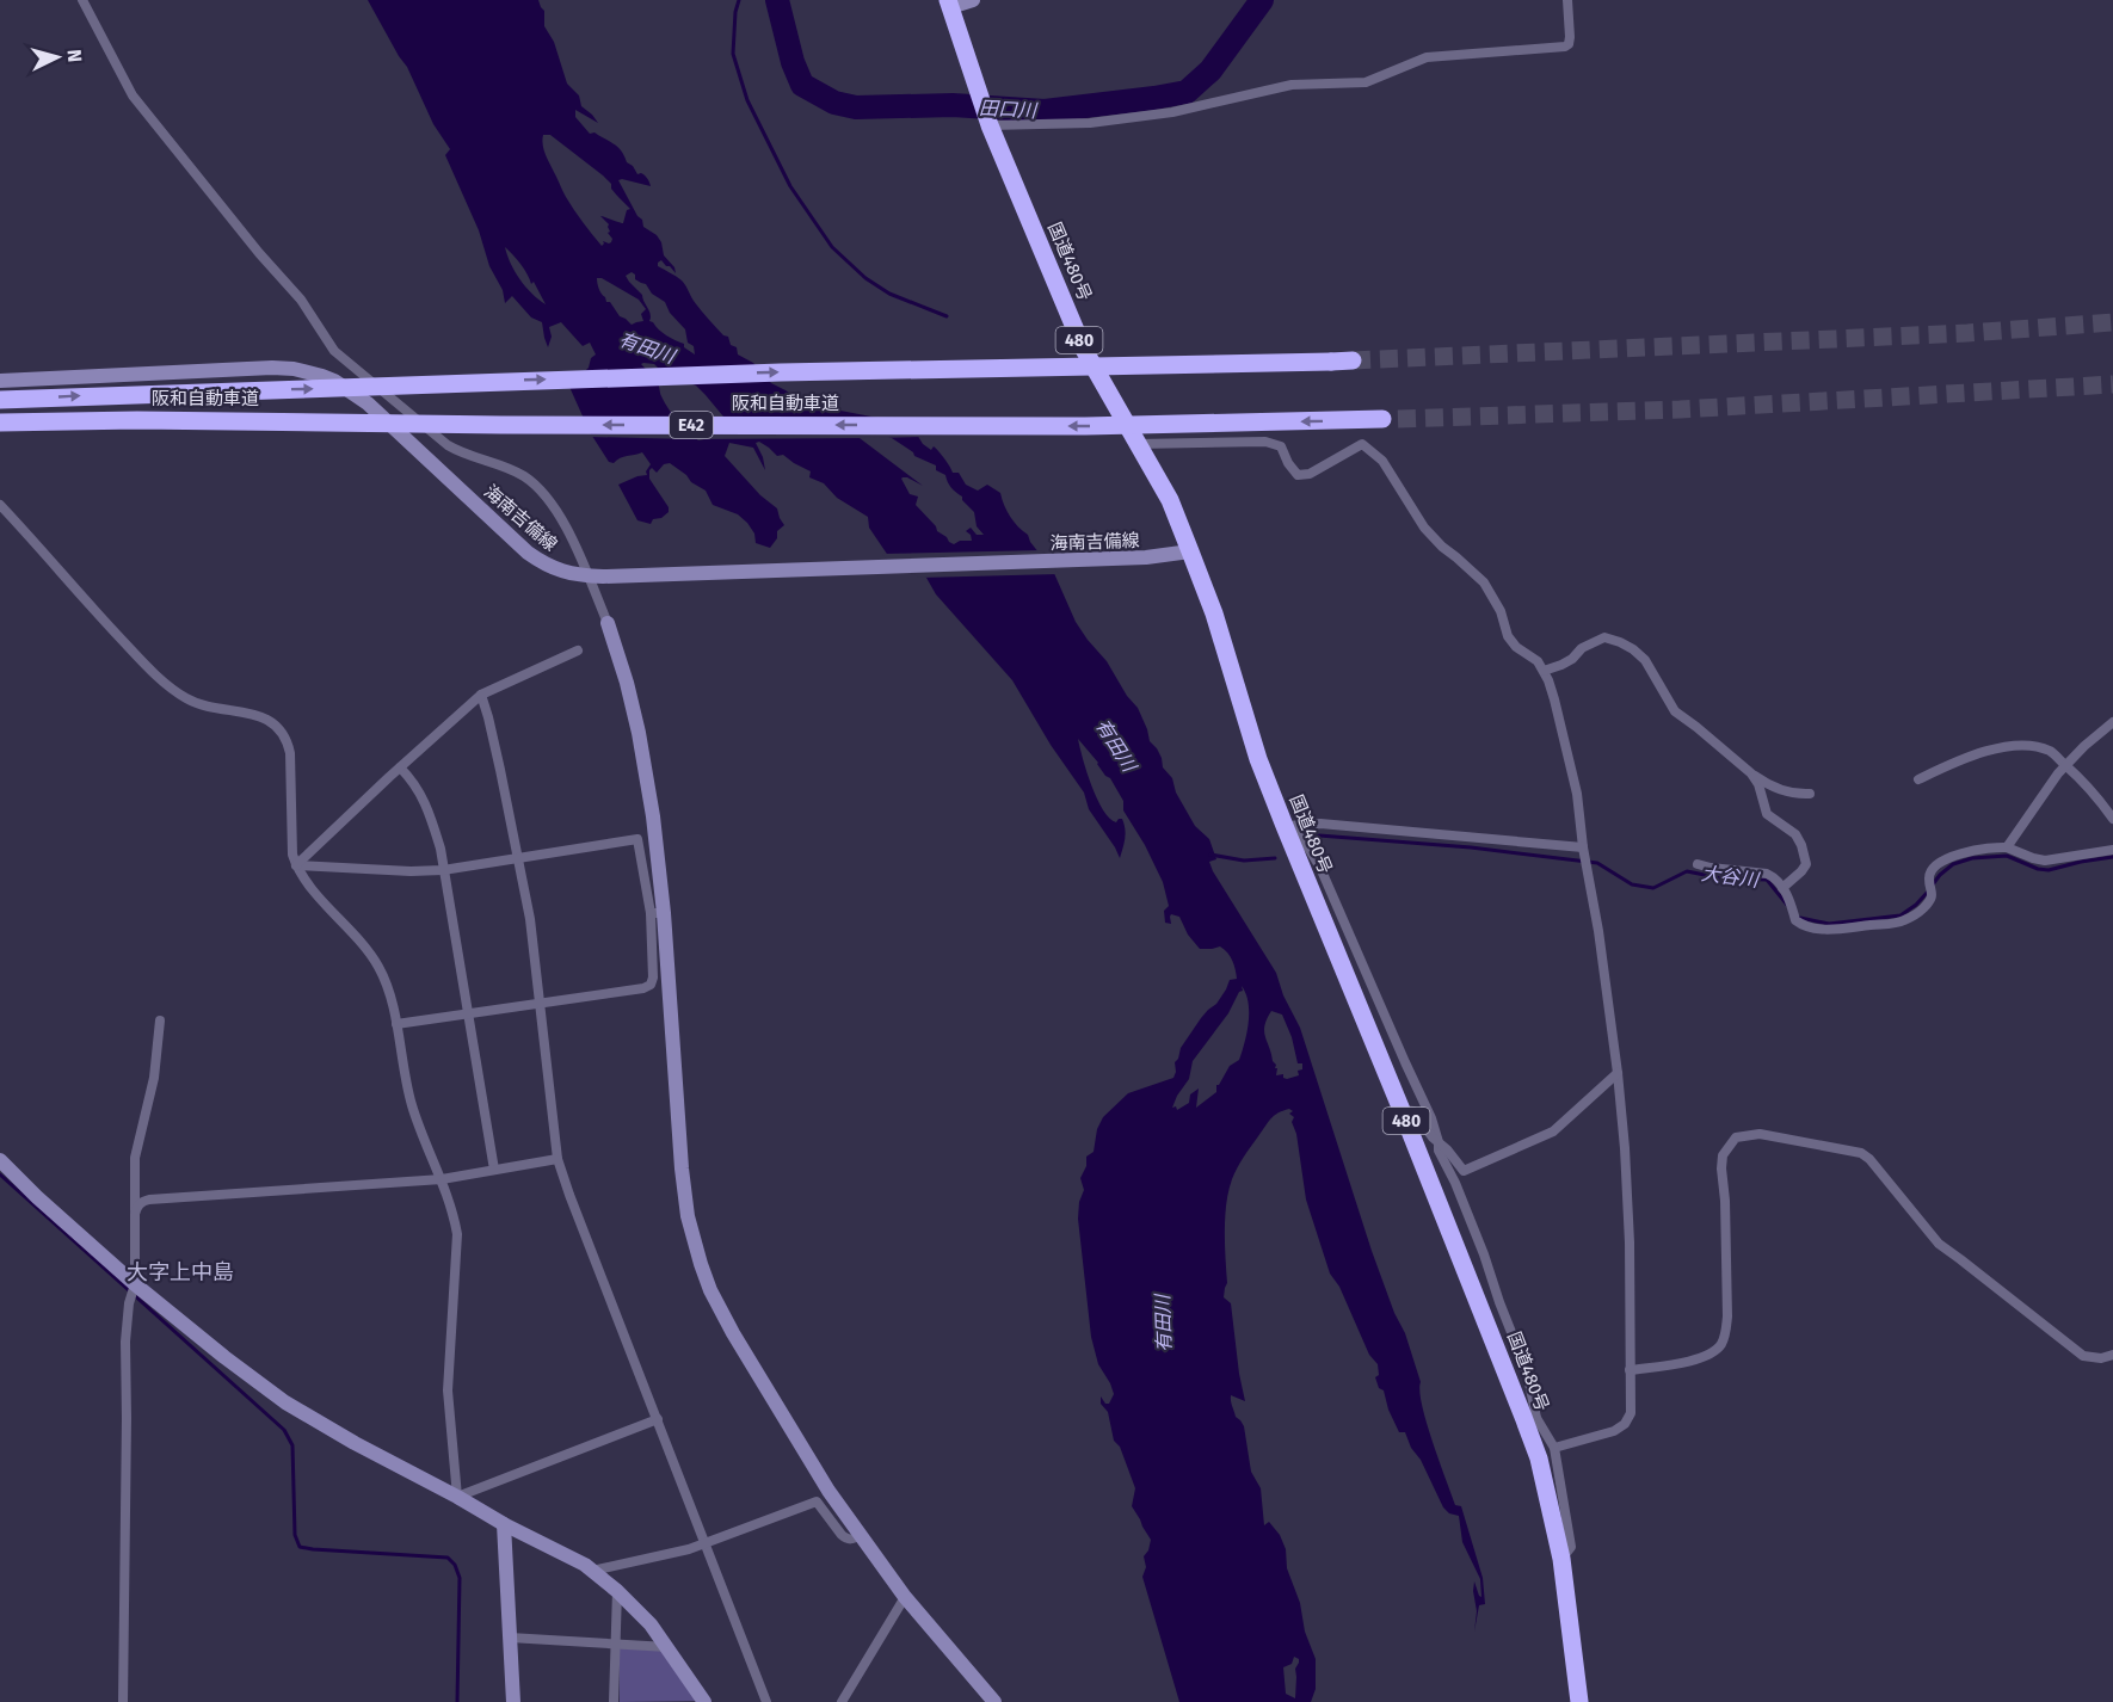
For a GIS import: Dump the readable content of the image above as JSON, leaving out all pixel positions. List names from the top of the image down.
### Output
{
  "streets": {
    "highway": [
      "国道480号",
      "480",
      "阪和自動車道",
      "E42"
    ],
    "street": ["海南吉備線"]
  },
  "crossings": [
    ["国道480号", "海南吉備線"]
  ],
  "districts": ["大字上中島"],
  "water": ["田口川", "有田川", "大谷川"],
  "north": "right"
}
